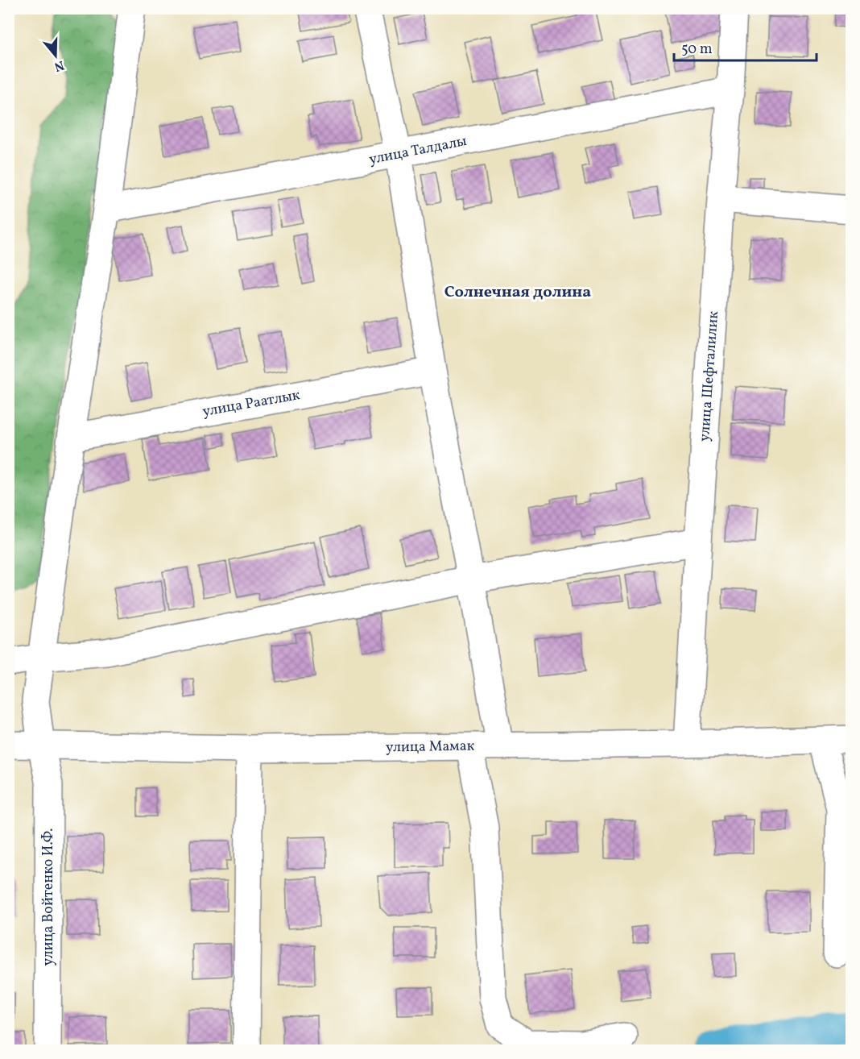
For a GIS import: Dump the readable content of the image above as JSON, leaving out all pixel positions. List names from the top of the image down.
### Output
{
  "streets": {
    "street": [
      "улица Талдалы",
      "улица Шефталилик",
      "улица Раатлык",
      "улица Мамак",
      "улица Войтенко И.Ф."
    ]
  },
  "crossings": [
    ["улица Талдалы", "улица Шефталилик"],
    ["улица Талдалы", "улица Войтенко И.Ф."],
    ["улица Шефталилик", "улица Мамак"],
    ["улица Раатлык", "улица Войтенко И.Ф."],
    ["улица Мамак", "улица Войтенко И.Ф."]
  ],
  "districts": ["Солнечная долина"],
  "scale_bar": "50 m",
  "north": "bottom"
}
